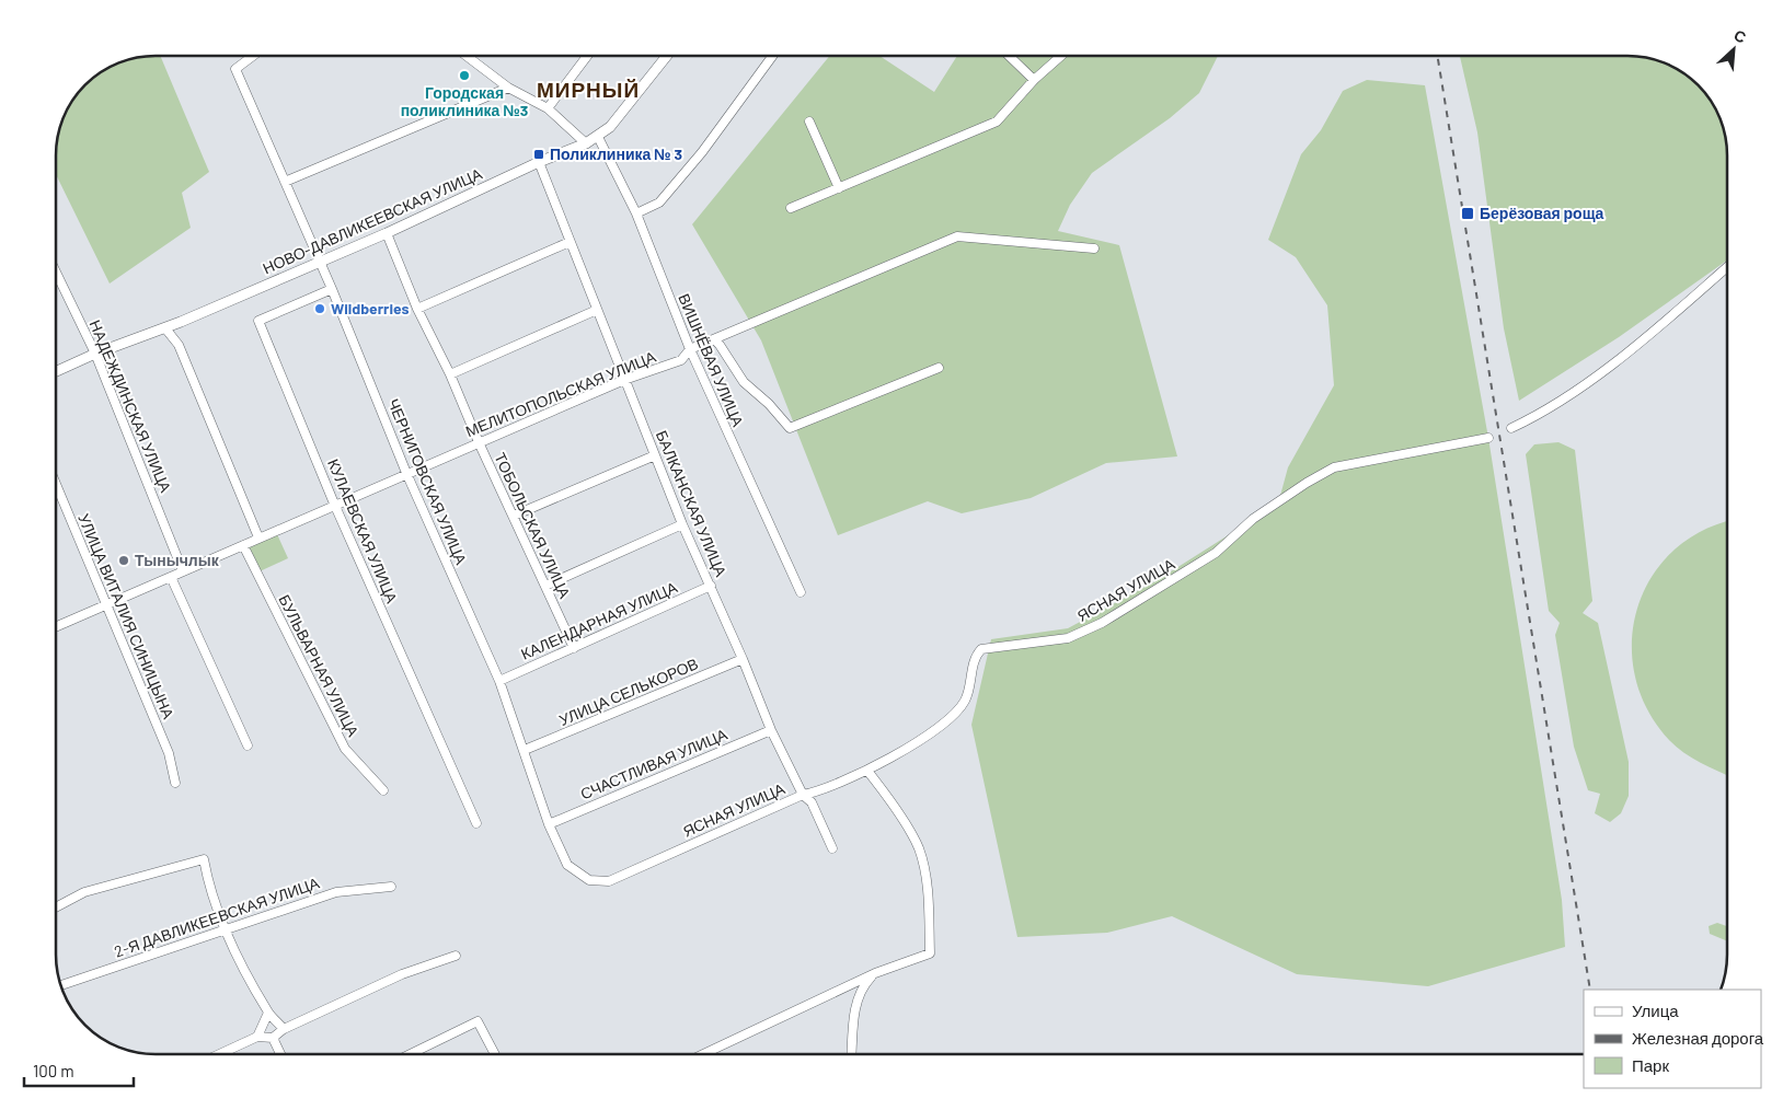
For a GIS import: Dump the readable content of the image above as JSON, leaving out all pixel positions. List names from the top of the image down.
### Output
{
  "streets": {
    "street": [
      "НОВО-ДАВЛИКЕЕВСКАЯ УЛИЦА",
      "ВИШНЁВАЯ УЛИЦА",
      "МЕЛИТОПОЛЬСКАЯ УЛИЦА",
      "НАДЕЖДИНСКАЯ УЛИЦА",
      "ЧЕРНИГОВСКАЯ УЛИЦА",
      "БАЛКАНСКАЯ УЛИЦА",
      "ТОБОЛЬСКАЯ УЛИЦА",
      "КУЛАЕВСКАЯ УЛИЦА",
      "ЯСНАЯ УЛИЦА",
      "УЛИЦА ВИТАЛИЯ СИНИЦЫНА",
      "КАЛЕНДАРНАЯ УЛИЦА",
      "БУЛЬВАРНАЯ УЛИЦА",
      "УЛИЦА СЕЛЬКОРОВ",
      "СЧАСТЛИВАЯ УЛИЦА",
      "2-Я ДАВЛИКЕЕВСКАЯ УЛИЦА"
    ]
  },
  "crossings": [
    ["НОВО-ДАВЛИКЕЕВСКАЯ УЛИЦА", "ВИШНЁВАЯ УЛИЦА"],
    ["НОВО-ДАВЛИКЕЕВСКАЯ УЛИЦА", "НАДЕЖДИНСКАЯ УЛИЦА"],
    ["НОВО-ДАВЛИКЕЕВСКАЯ УЛИЦА", "ЧЕРНИГОВСКАЯ УЛИЦА"],
    ["НОВО-ДАВЛИКЕЕВСКАЯ УЛИЦА", "БАЛКАНСКАЯ УЛИЦА"],
    ["НОВО-ДАВЛИКЕЕВСКАЯ УЛИЦА", "ТОБОЛЬСКАЯ УЛИЦА"],
    ["ВИШНЁВАЯ УЛИЦА", "МЕЛИТОПОЛЬСКАЯ УЛИЦА"],
    ["МЕЛИТОПОЛЬСКАЯ УЛИЦА", "НАДЕЖДИНСКАЯ УЛИЦА"],
    ["МЕЛИТОПОЛЬСКАЯ УЛИЦА", "ЧЕРНИГОВСКАЯ УЛИЦА"],
    ["МЕЛИТОПОЛЬСКАЯ УЛИЦА", "БАЛКАНСКАЯ УЛИЦА"],
    ["МЕЛИТОПОЛЬСКАЯ УЛИЦА", "ТОБОЛЬСКАЯ УЛИЦА"],
    ["МЕЛИТОПОЛЬСКАЯ УЛИЦА", "КУЛАЕВСКАЯ УЛИЦА"],
    ["МЕЛИТОПОЛЬСКАЯ УЛИЦА", "УЛИЦА ВИТАЛИЯ СИНИЦЫНА"],
    ["МЕЛИТОПОЛЬСКАЯ УЛИЦА", "БУЛЬВАРНАЯ УЛИЦА"],
    ["ЧЕРНИГОВСКАЯ УЛИЦА", "КУЛАЕВСКАЯ УЛИЦА"],
    ["ЧЕРНИГОВСКАЯ УЛИЦА", "ЯСНАЯ УЛИЦА"],
    ["ЧЕРНИГОВСКАЯ УЛИЦА", "КАЛЕНДАРНАЯ УЛИЦА"],
    ["ЧЕРНИГОВСКАЯ УЛИЦА", "УЛИЦА СЕЛЬКОРОВ"],
    ["ЧЕРНИГОВСКАЯ УЛИЦА", "СЧАСТЛИВАЯ УЛИЦА"],
    ["БАЛКАНСКАЯ УЛИЦА", "ЯСНАЯ УЛИЦА"],
    ["БАЛКАНСКАЯ УЛИЦА", "КАЛЕНДАРНАЯ УЛИЦА"],
    ["БАЛКАНСКАЯ УЛИЦА", "УЛИЦА СЕЛЬКОРОВ"],
    ["БАЛКАНСКАЯ УЛИЦА", "СЧАСТЛИВАЯ УЛИЦА"],
    ["ТОБОЛЬСКАЯ УЛИЦА", "КАЛЕНДАРНАЯ УЛИЦА"]
  ],
  "districts": ["МИРНЫЙ"],
  "places": {
    "other": ["Городская поликлиника №3", "Wildberries", "Тынычлык"],
    "transit": ["Поликлиника № 3", "Берёзовая роща"]
  },
  "legend": ["Улица", "Железная дорога", "Парк"],
  "scale_bar": "100 m",
  "north": "top right"
}
